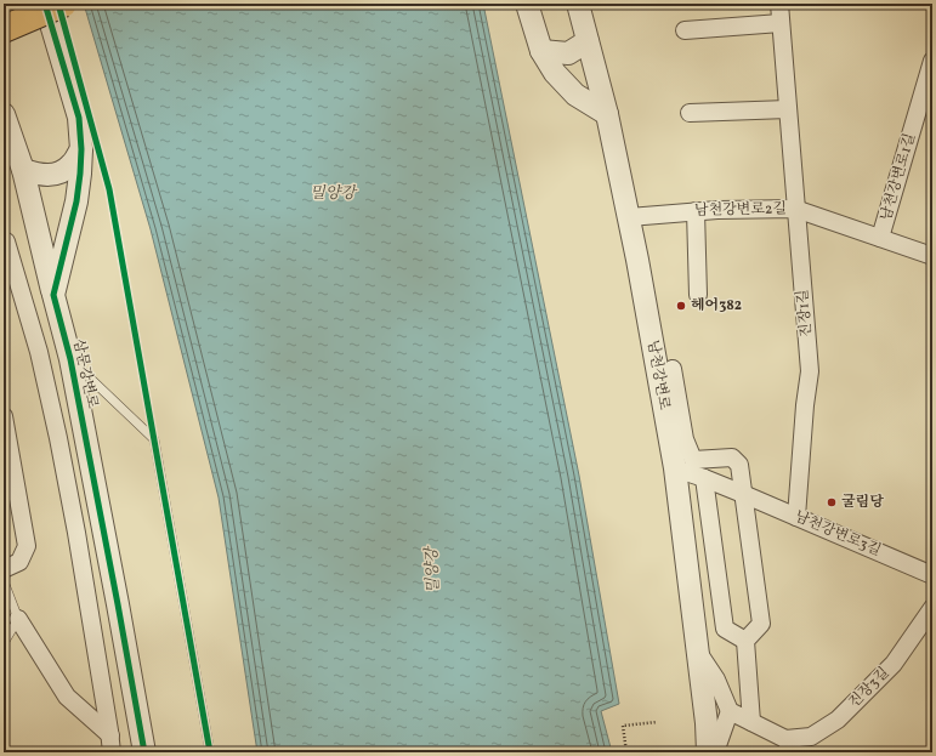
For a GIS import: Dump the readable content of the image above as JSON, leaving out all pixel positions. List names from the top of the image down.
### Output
{
  "streets": {
    "street": [
      "남천강변로1길",
      "남천강변로2길",
      "진장1길",
      "삼문강변로",
      "남천강변로",
      "남천강변로3길",
      "진장3길"
    ]
  },
  "crossings": [
    ["남천강변로1길", "남천강변로2길"],
    ["남천강변로2길", "진장1길"],
    ["남천강변로2길", "남천강변로"],
    ["진장1길", "남천강변로3길"],
    ["남천강변로", "남천강변로3길"]
  ],
  "water": ["밀양강"],
  "places": ["헤어382", "굴림당"]
}
